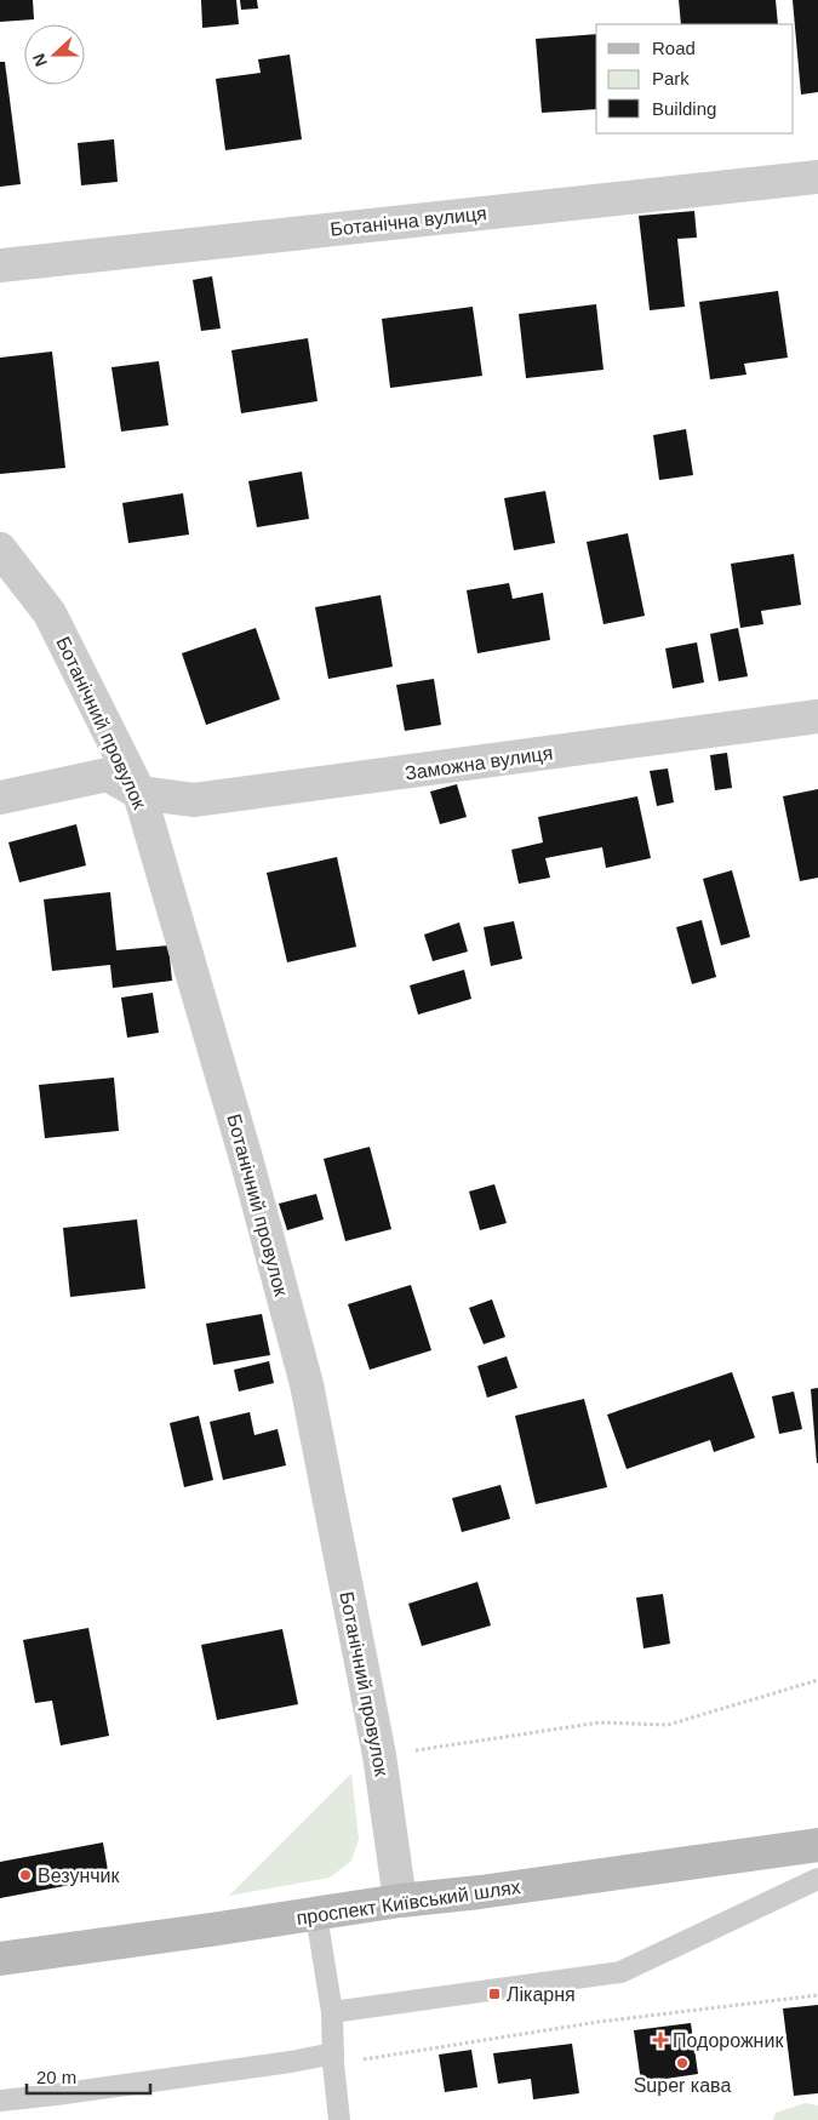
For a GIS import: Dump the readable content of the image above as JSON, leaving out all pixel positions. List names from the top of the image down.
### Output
{
  "streets": {
    "main road": ["проспект Київський шлях"],
    "street": ["Ботанічна вулиця", "Ботанічний провулок", "Заможна вулиця"]
  },
  "crossings": [
    ["Ботанічний провулок", "Заможна вулиця"],
    ["Ботанічний провулок", "проспект Київський шлях"]
  ],
  "places": {
    "other": ["Везунчик", "Super кава"],
    "transit": ["Лікарня"],
    "health": ["Подорожник"]
  },
  "legend": ["Road", "Park", "Building"],
  "scale_bar": "20 m",
  "north": "left"
}
